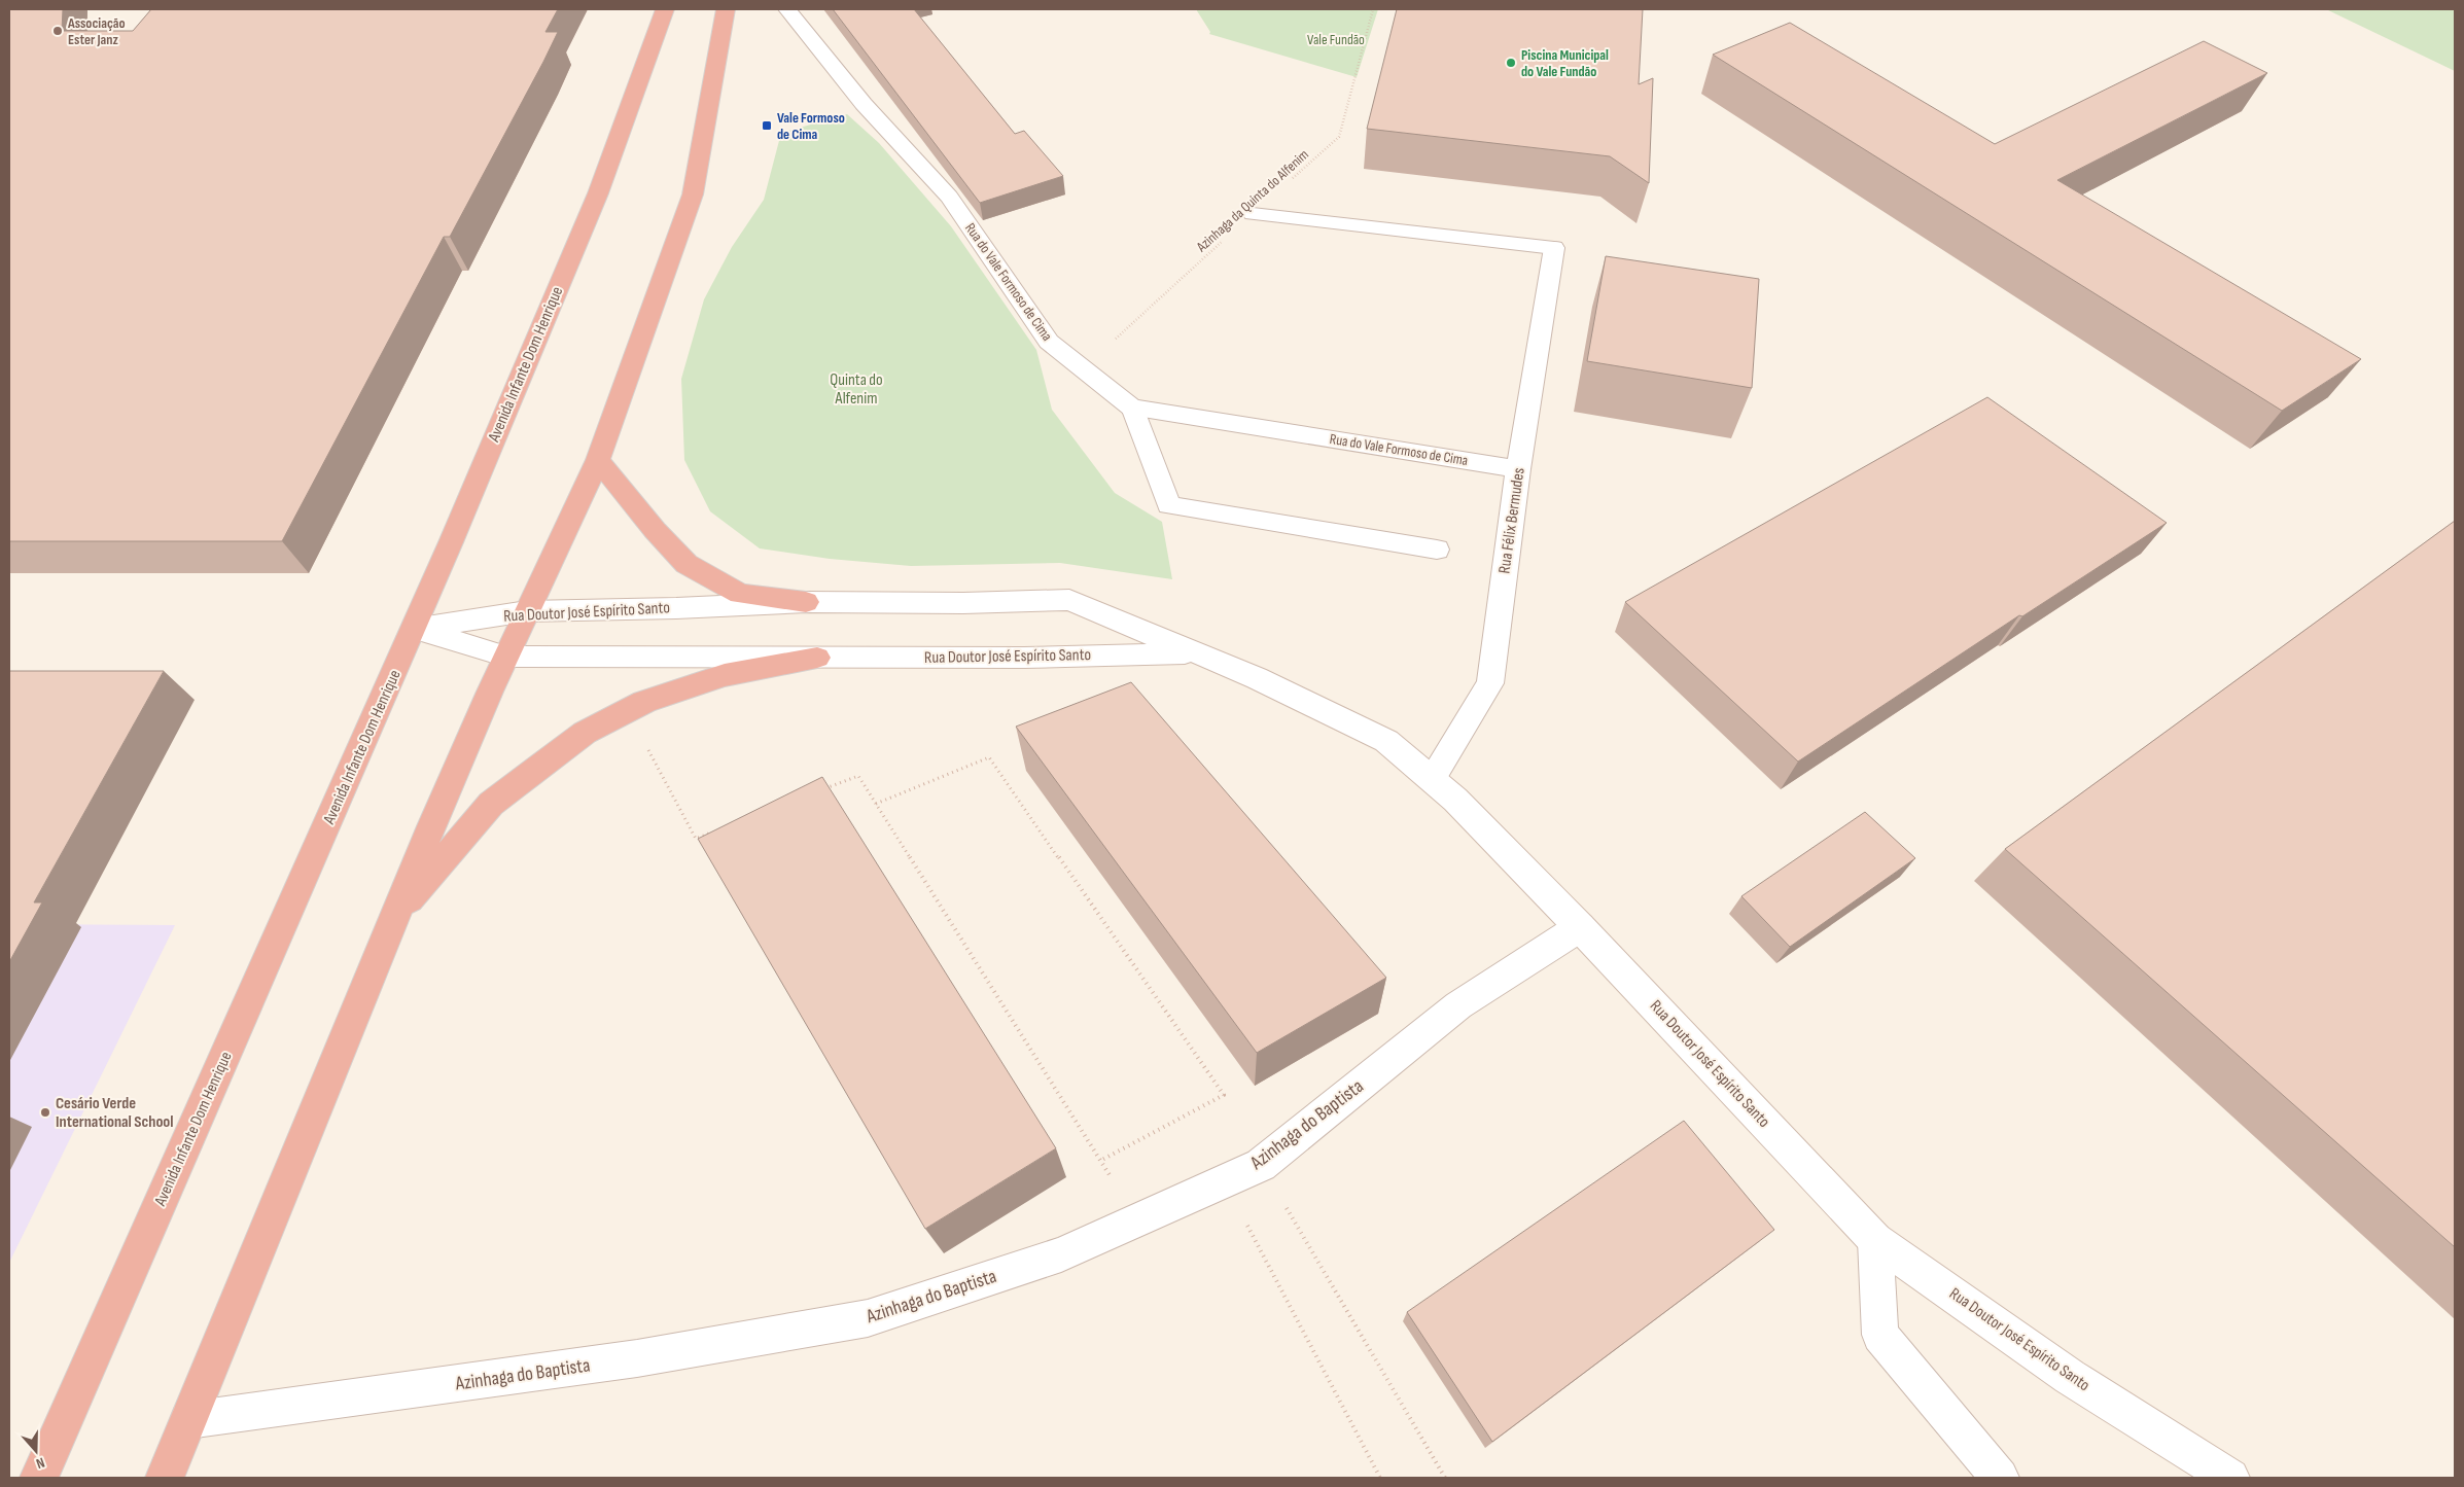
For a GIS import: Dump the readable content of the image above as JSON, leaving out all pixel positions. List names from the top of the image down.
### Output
{
  "streets": {
    "highway": ["Avenida Infante Dom Henrique"],
    "street": [
      "Rua do Vale Formoso de Cima",
      "Rua Félix Bermudes",
      "Rua Doutor José Espírito Santo",
      "Azinhaga do Baptista"
    ],
    "path": ["Azinhaga da Quinta do Alfenim"]
  },
  "crossings": [
    ["Azinhaga da Quinta do Alfenim", "Rua do Vale Formoso de Cima"],
    ["Azinhaga da Quinta do Alfenim", "Rua Félix Bermudes"],
    ["Rua do Vale Formoso de Cima", "Rua Félix Bermudes"],
    ["Avenida Infante Dom Henrique", "Rua Doutor José Espírito Santo"],
    ["Rua Félix Bermudes", "Rua Doutor José Espírito Santo"],
    ["Rua Doutor José Espírito Santo", "Azinhaga do Baptista"]
  ],
  "parks": ["Vale Fundão", "Quinta do Alfenim"],
  "places": {
    "other": ["Associação Ester Janz", "Piscina Municipal do Vale Fundão", "Cesário Verde International School"],
    "transit": ["Vale Formoso de Cima"]
  },
  "north": "bottom"
}
